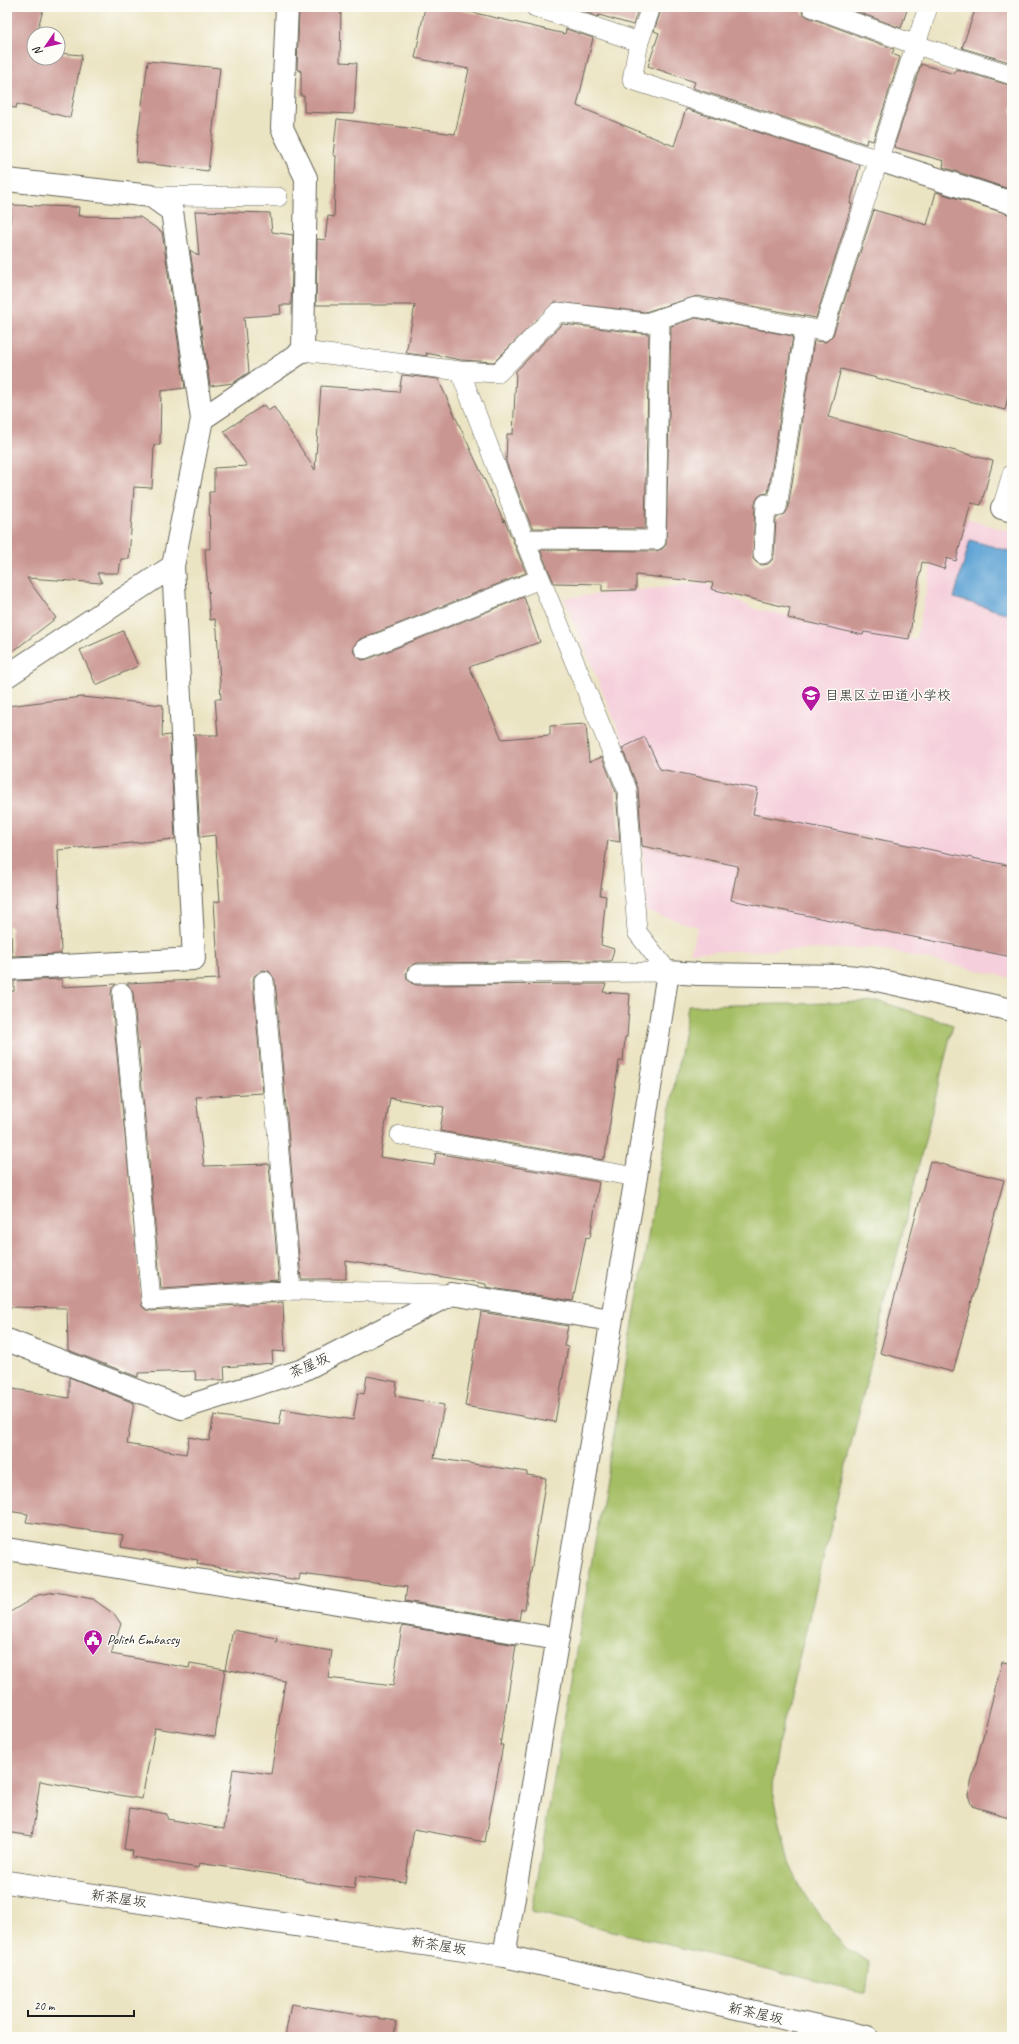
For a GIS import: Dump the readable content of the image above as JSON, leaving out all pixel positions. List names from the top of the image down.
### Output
{
  "streets": {
    "street": ["茶屋坂", "新茶屋坂"]
  },
  "places": {
    "school or university": ["目黒区立田道小学校"],
    "public building": ["Polish Embassy"]
  },
  "scale_bar": "20 m",
  "north": "bottom left"
}
